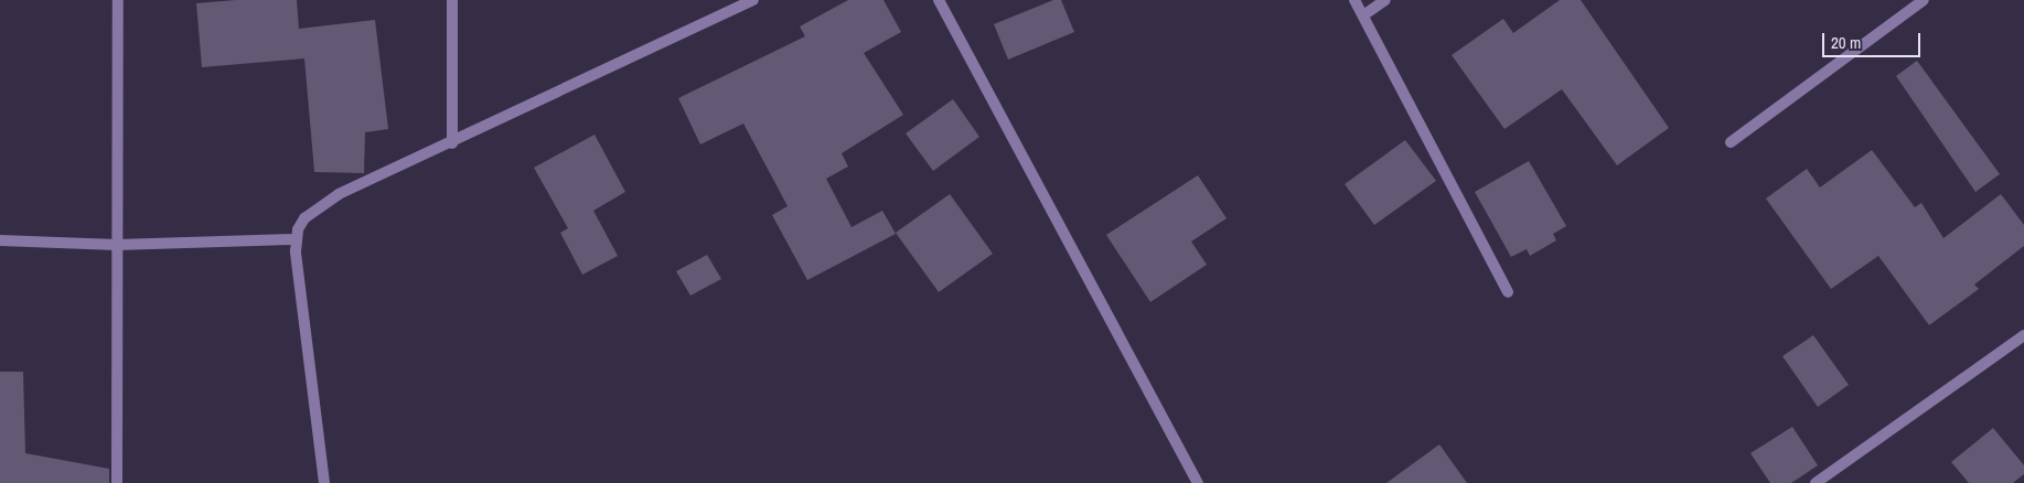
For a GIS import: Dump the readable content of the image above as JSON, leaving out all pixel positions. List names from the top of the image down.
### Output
{
  "scale_bar": "20 m"
}
